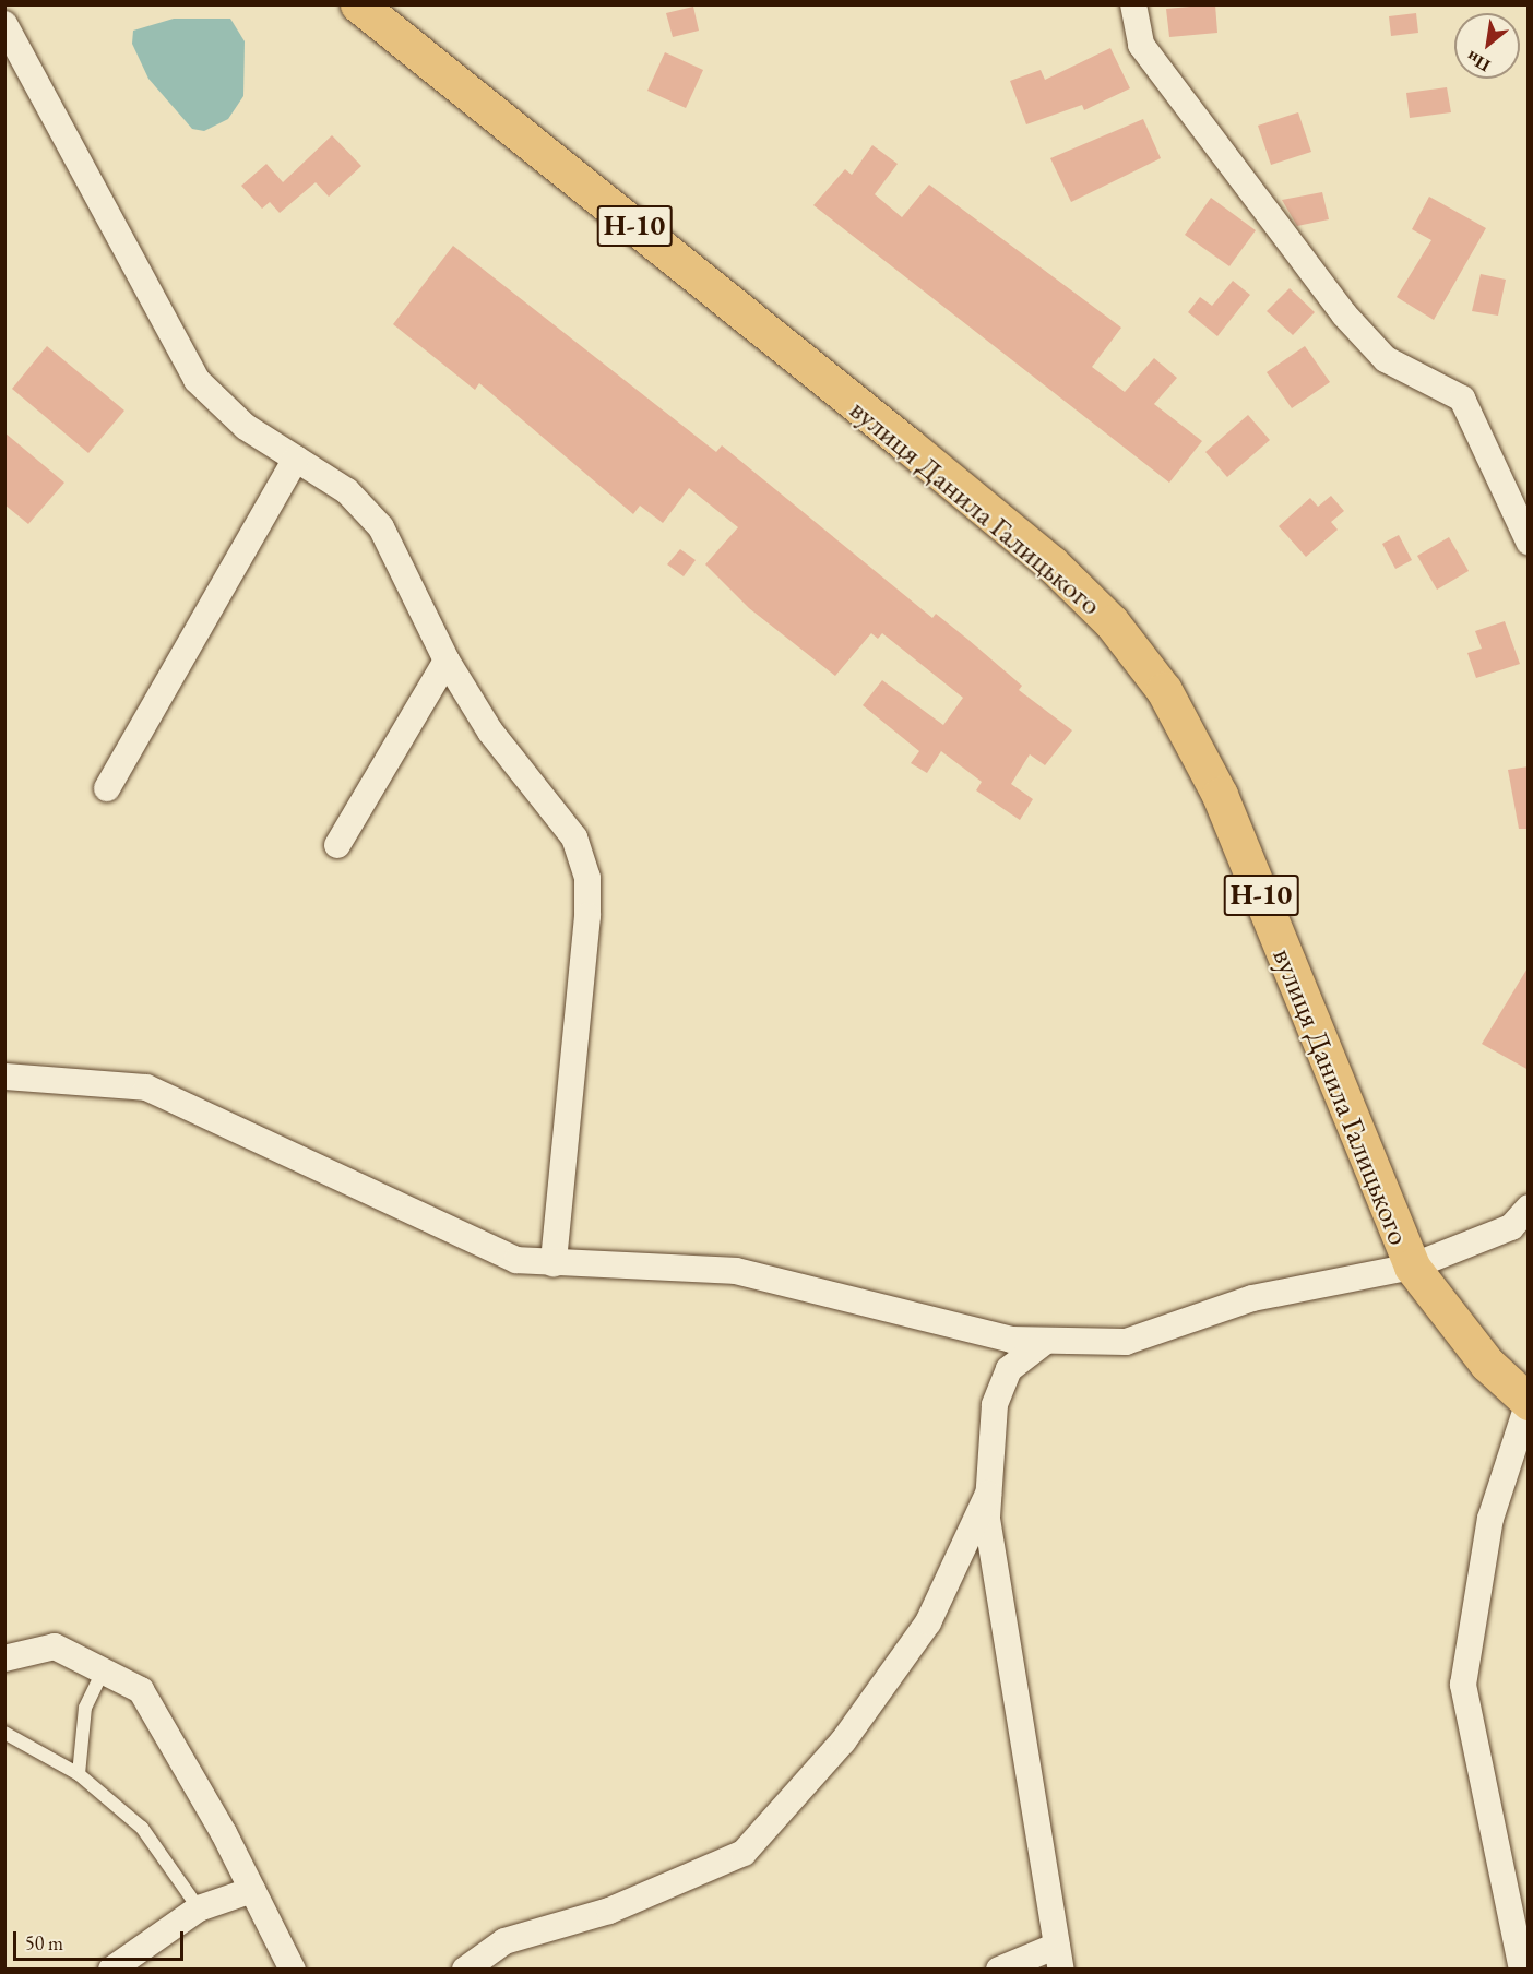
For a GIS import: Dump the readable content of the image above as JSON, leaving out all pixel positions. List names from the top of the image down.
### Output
{
  "streets": {
    "main road": ["Н-10", "вулиця Данила Галицького"]
  },
  "scale_bar": "50 m",
  "north": "bottom left"
}
